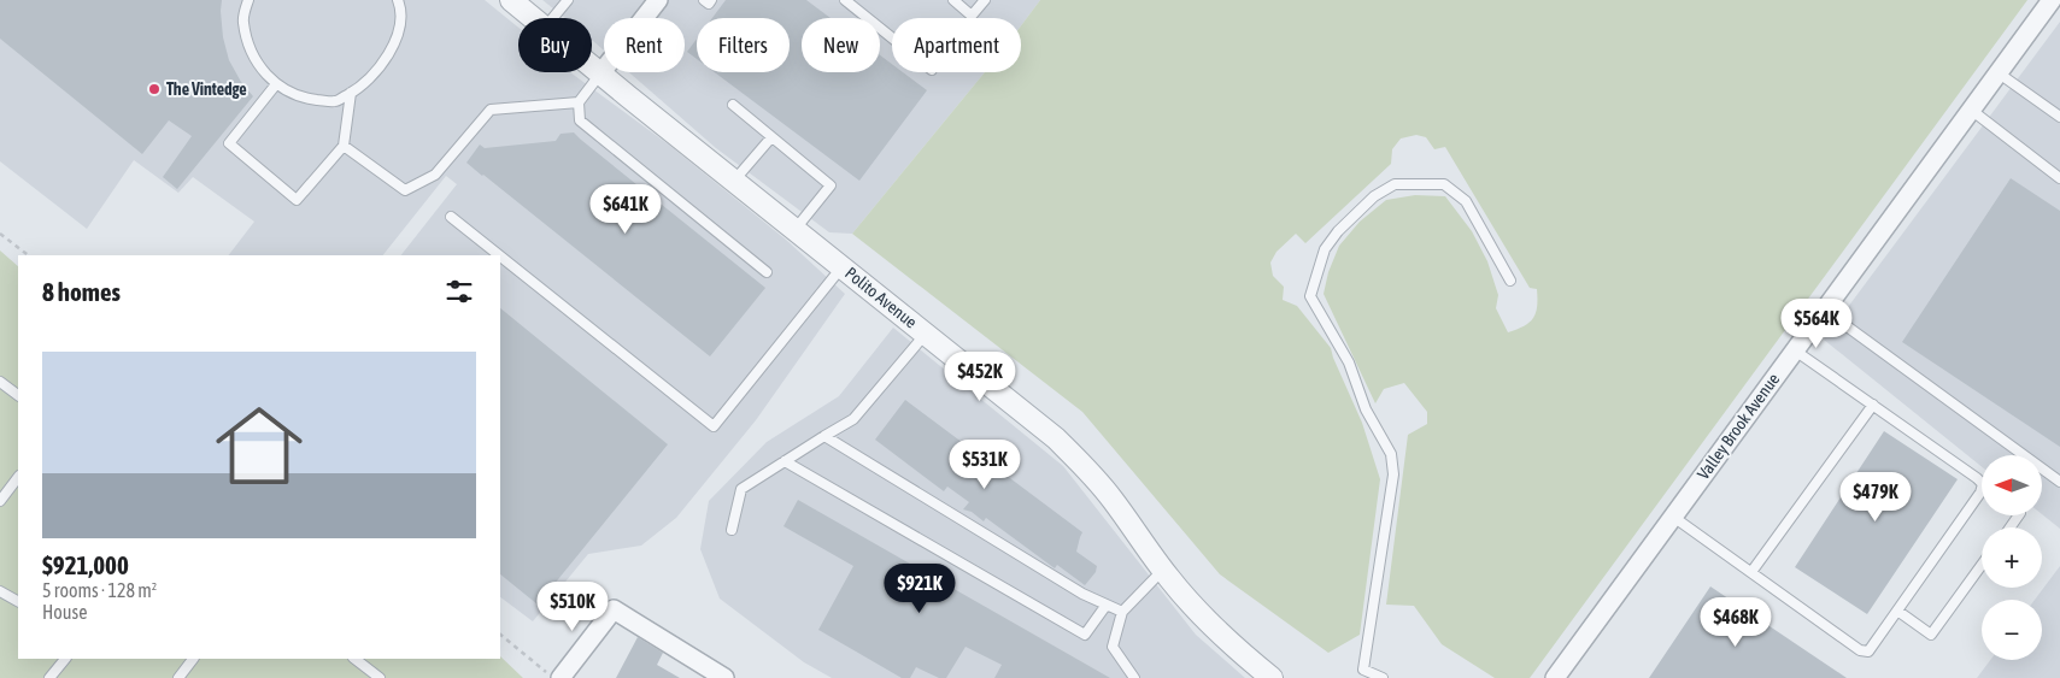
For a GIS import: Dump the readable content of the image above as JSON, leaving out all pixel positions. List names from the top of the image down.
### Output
{
  "streets": {
    "street": ["Polito Avenue", "Valley Brook Avenue"]
  },
  "places": ["The Vintedge"],
  "north": "left",
  "page": {
    "chip": [
      "Buy",
      "Rent",
      "Filters",
      "New",
      "Apartment"
    ],
    "price": [
      "$641K",
      "$564K",
      "$452K",
      "$531K",
      "$479K",
      "$921K",
      "$510K",
      "$468K"
    ],
    "heading": "8 homes",
    "list": [
      {
        "name": "$921,000",
        "note": "5 rooms · 128 m² · House"
      }
    ],
    "map_buttons": ["+", "−"]
  }
}
